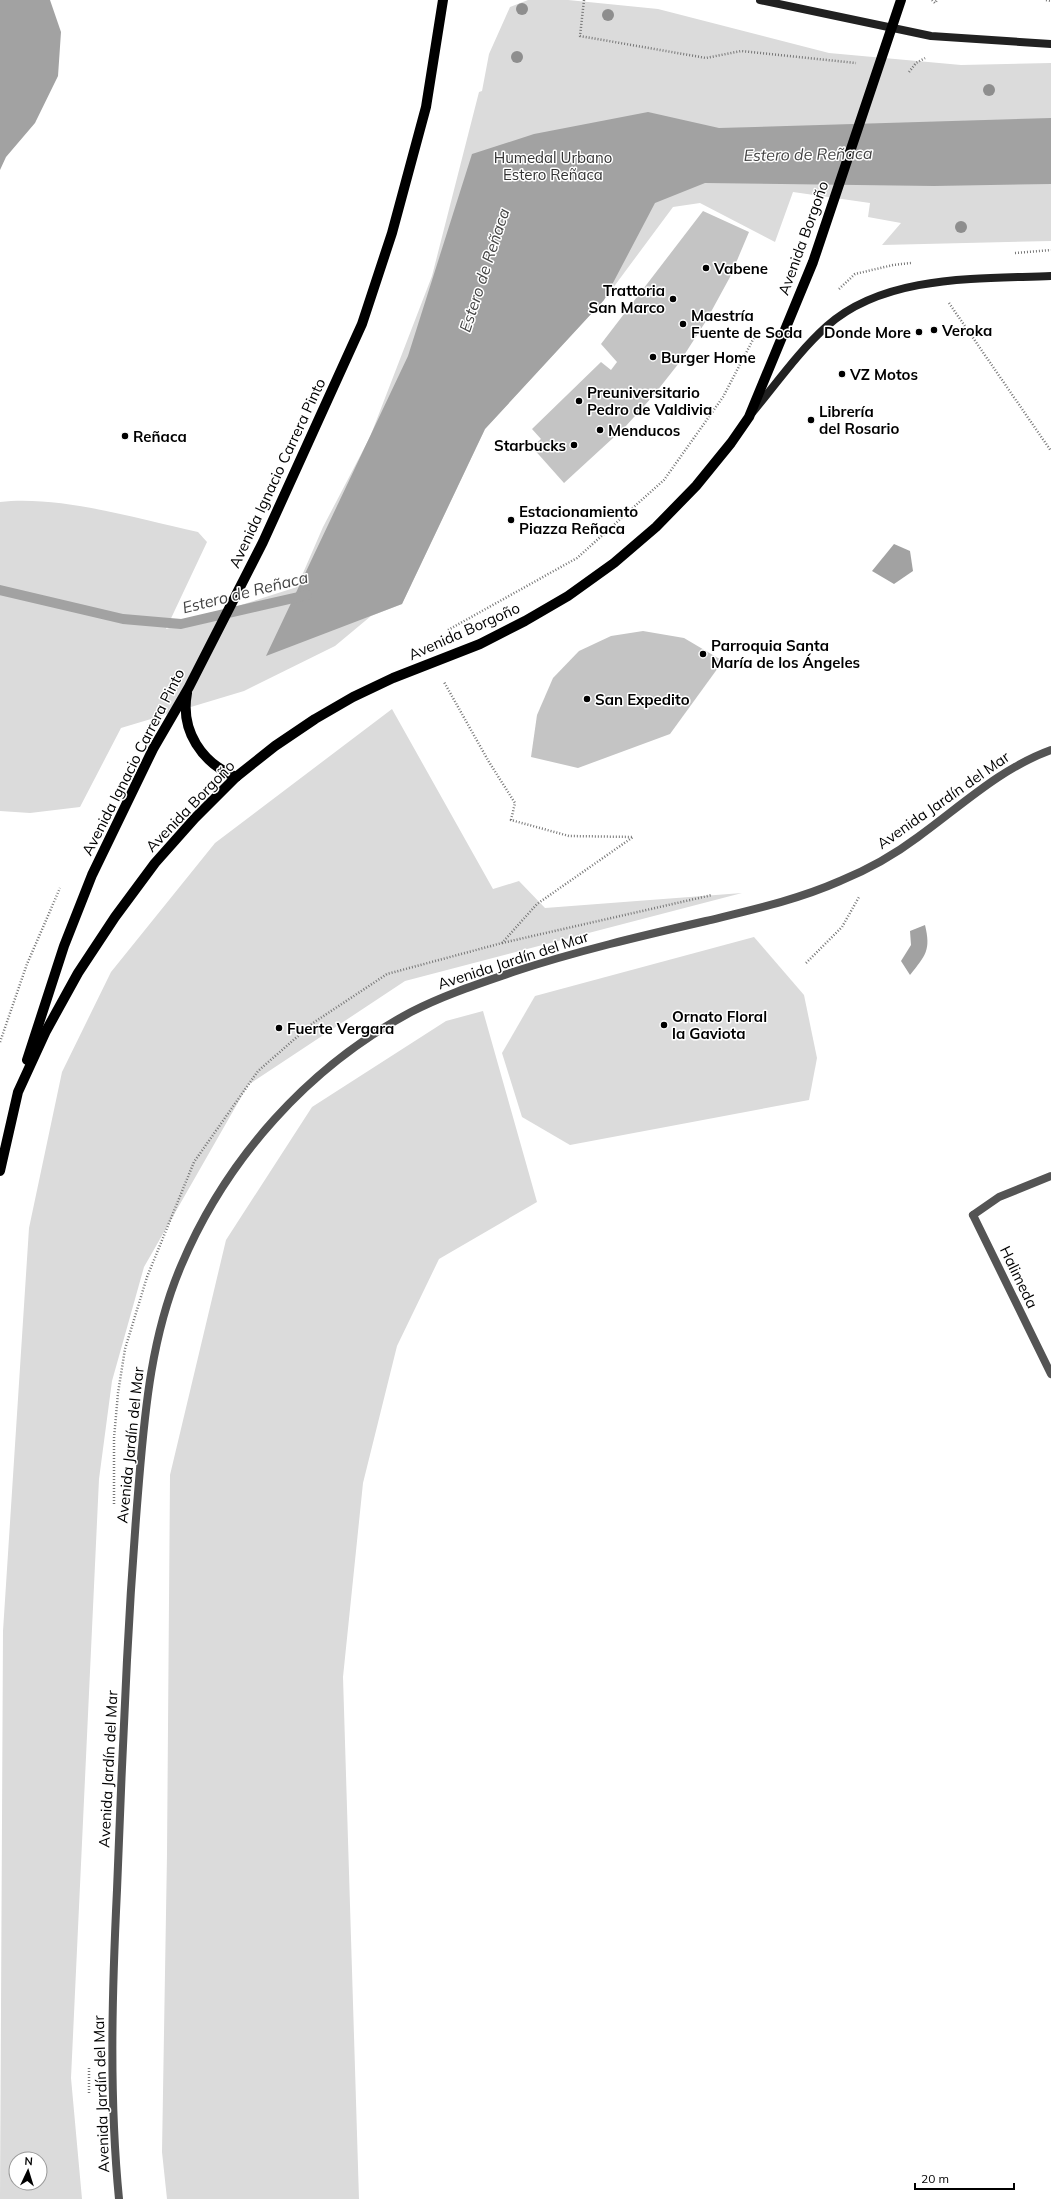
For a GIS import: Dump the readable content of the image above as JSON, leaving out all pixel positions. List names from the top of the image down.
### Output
{
  "streets": {
    "main road": ["Avenida Borgoño", "Avenida Ignacio Carrera Pinto"],
    "street": ["Avenida Jardín del Mar", "Halimeda"]
  },
  "crossings": [
    ["Avenida Borgoño", "Avenida Ignacio Carrera Pinto"]
  ],
  "water": ["Estero de Reñaca"],
  "parks": ["Humedal Urbano Estero Reñaca"],
  "places": [
    "Vabene",
    "Trattoria San Marco",
    "Maestría Fuente de Soda",
    "Veroka",
    "Donde More",
    "Burger Home",
    "VZ Motos",
    "Preuniversitario Pedro de Valdivia",
    "Librería del Rosario",
    "Menducos",
    "Reñaca",
    "Starbucks",
    "Estacionamiento Piazza Reñaca",
    "Parroquia Santa María de los Ángeles",
    "San Expedito",
    "Ornato Floral la Gaviota",
    "Fuerte Vergara"
  ],
  "scale_bar": "20 m",
  "north": "top"
}
